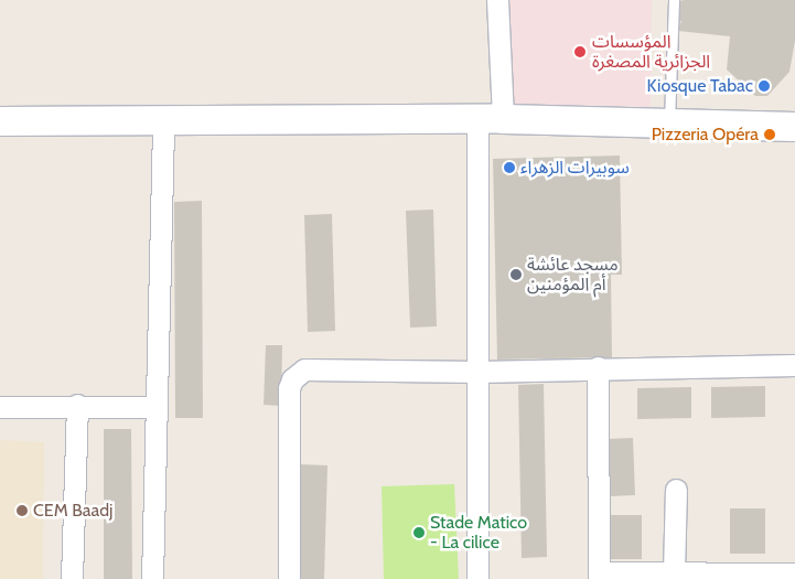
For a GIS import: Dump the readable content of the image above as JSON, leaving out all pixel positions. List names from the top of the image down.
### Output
{
  "places": [
    "المؤسسات الجزائرية المصغرة",
    "Kiosque Tabac",
    "Pizzeria Opéra",
    "سوبيرات الزهراء",
    "مسجد عائشة أم المؤمنين",
    "CEM Baadj",
    "Stade Matico - La cilice"
  ]
}
